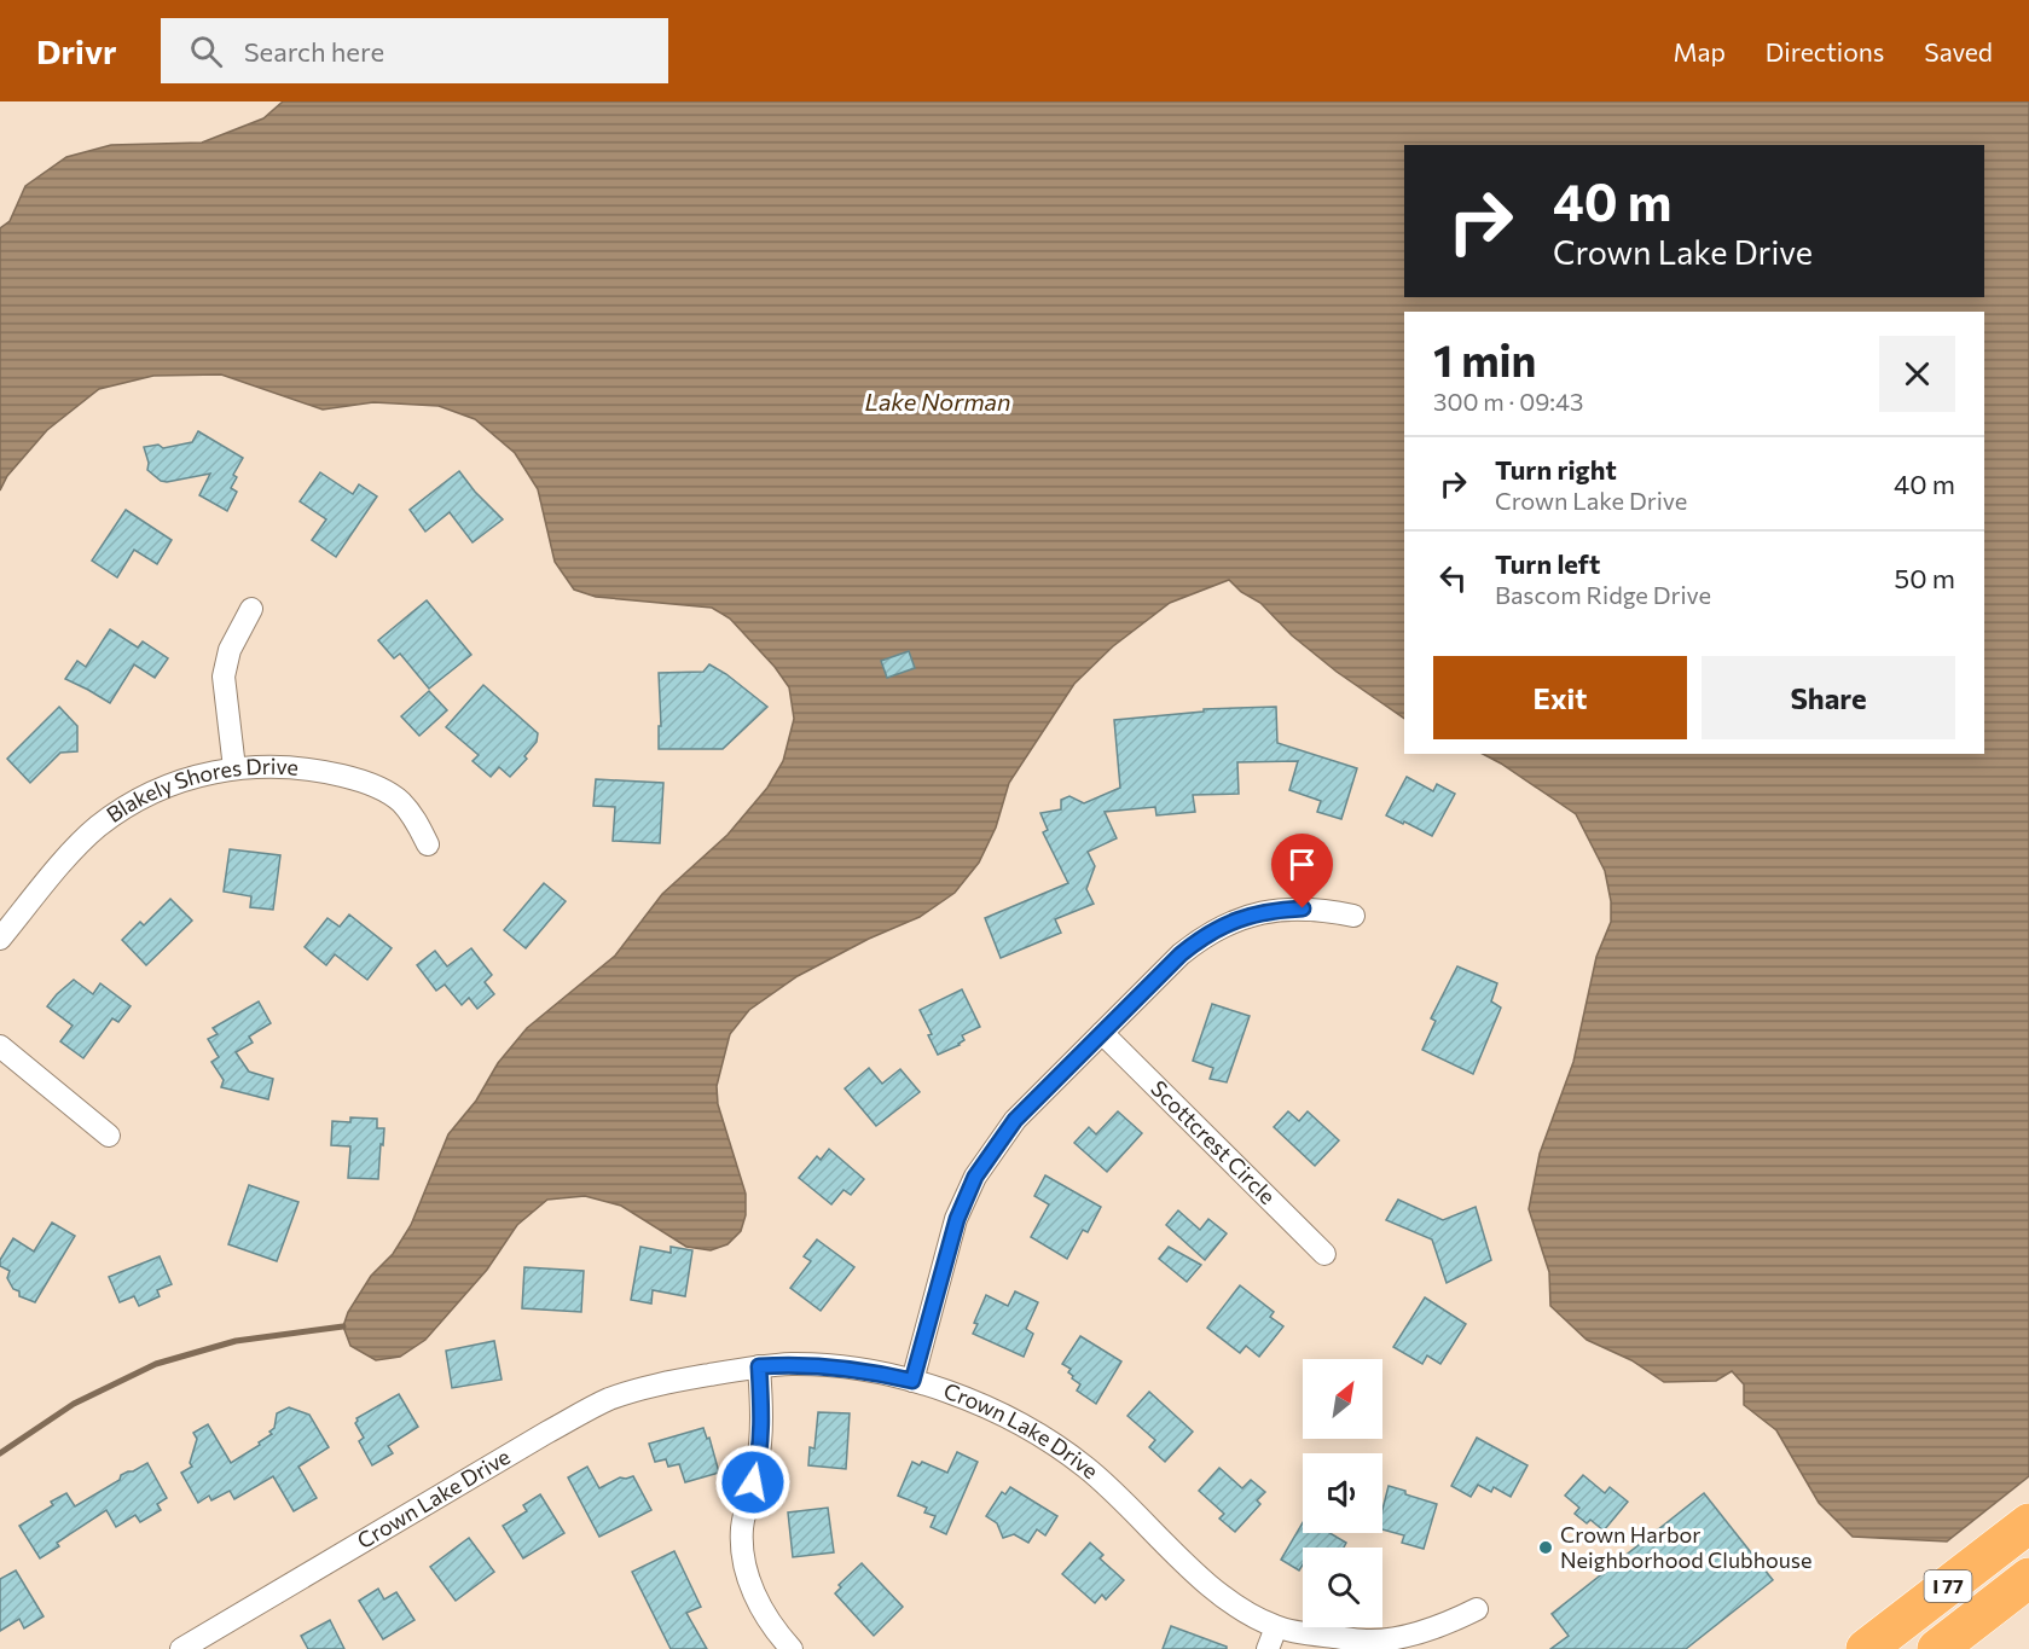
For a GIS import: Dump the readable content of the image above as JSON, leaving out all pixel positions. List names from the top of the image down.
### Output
{
  "streets": {
    "highway": ["I 77"],
    "street": ["Blakely Shores Drive", "Scottcrest Circle", "Crown Lake Drive"]
  },
  "water": ["Lake Norman"],
  "places": ["Crown Harbor Neighborhood Clubhouse"],
  "north": "top right",
  "page": {
    "header": "Drivr",
    "search": "Search here",
    "nav": ["Map", "Directions", "Saved"],
    "turn": ["40 m", "Crown Lake Drive"],
    "heading": ["1 min", "300 m · 09:43"],
    "list": [
      {
        "name": "Turn right",
        "note": "Crown Lake Drive",
        "value": "40 m"
      },
      {
        "name": "Turn left",
        "note": "Bascom Ridge Drive",
        "value": "50 m"
      }
    ],
    "buttons": ["Exit", "Share"]
  }
}
